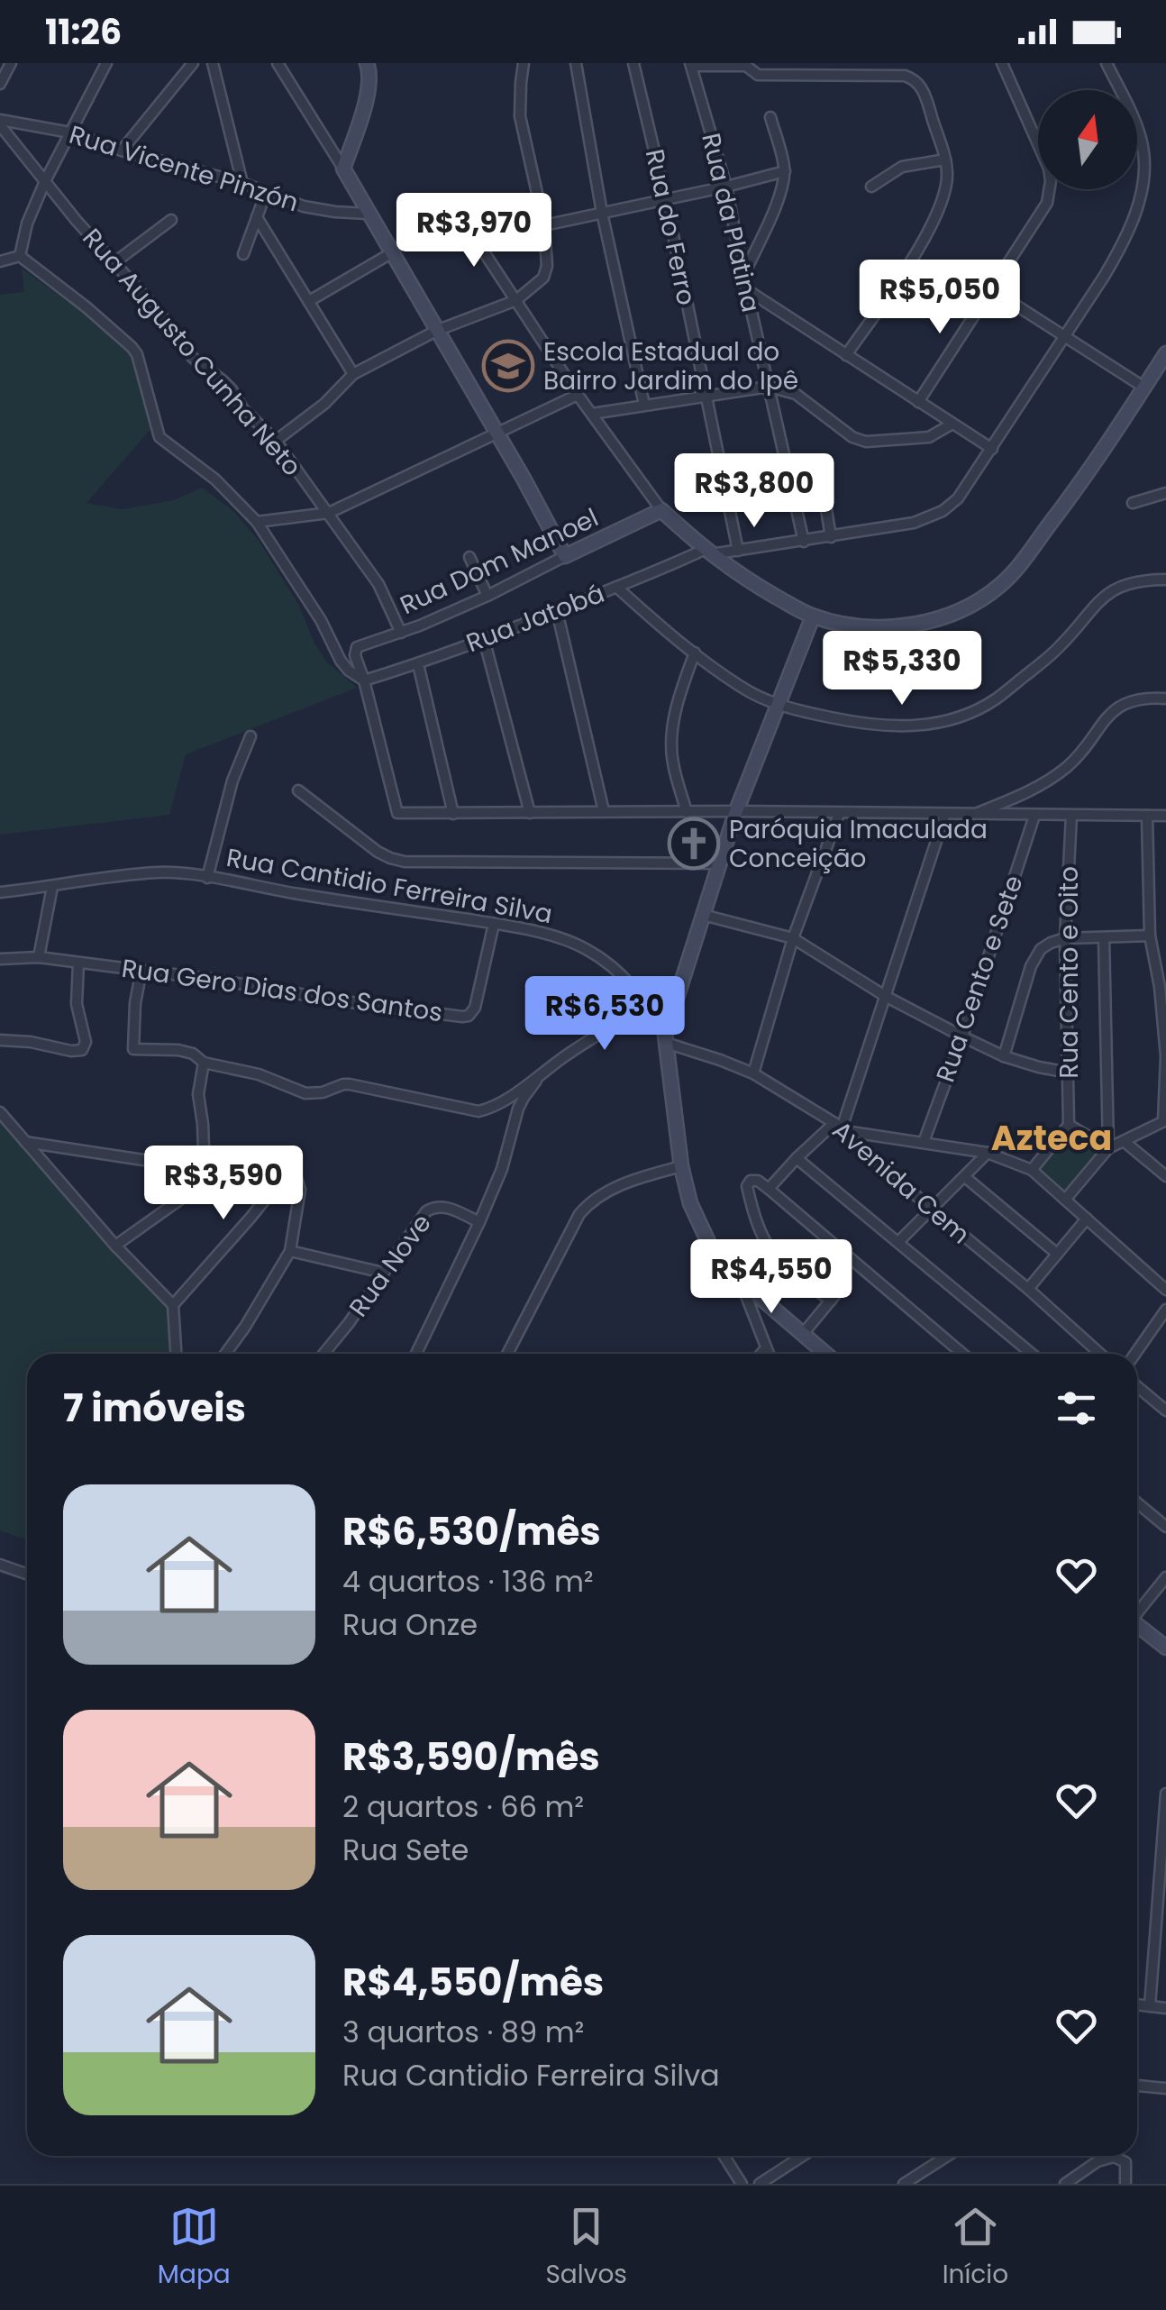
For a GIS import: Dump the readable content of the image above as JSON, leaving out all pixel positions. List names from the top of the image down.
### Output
{
  "streets": {
    "street": [
      "Rua Vicente Pinzón",
      "Rua da Platina",
      "Rua do Ferro",
      "Rua Augusto Cunha Neto",
      "Rua Dom Manoel",
      "Rua Jatobá",
      "Rua Cantidio Ferreira Silva",
      "Rua Cento e Oito",
      "Rua Cento e Sete",
      "Rua Gero Dias dos Santos",
      "Avenida Cem",
      "Rua Nove"
    ]
  },
  "crossings": [
    ["Rua Vicente Pinzón", "Rua Augusto Cunha Neto"],
    ["Rua da Platina", "Rua Jatobá"],
    ["Rua do Ferro", "Rua Jatobá"],
    ["Rua Augusto Cunha Neto", "Rua Dom Manoel"],
    ["Rua Dom Manoel", "Rua Jatobá"],
    ["Rua Cantidio Ferreira Silva", "Rua Gero Dias dos Santos"],
    ["Rua Cantidio Ferreira Silva", "Avenida Cem"]
  ],
  "districts": ["Azteca"],
  "places": {
    "school or university": ["Escola Estadual do Bairro Jardim do Ipê"],
    "church": ["Paróquia Imaculada Conceição"]
  },
  "north": "top",
  "page": {
    "status": "11:26",
    "price": [
      "R$3,970",
      "R$5,050",
      "R$3,800",
      "R$5,330",
      "R$6,530",
      "R$3,590",
      "R$4,550"
    ],
    "heading": "7 imóveis",
    "list": [
      {
        "name": "R$6,530/mês",
        "note": "4 quartos · 136 m² · Rua Onze"
      },
      {
        "name": "R$3,590/mês",
        "note": "2 quartos · 66 m² · Rua Sete"
      },
      {
        "name": "R$4,550/mês",
        "note": "3 quartos · 89 m² · Rua Cantidio Ferreira Silva"
      }
    ],
    "tabs": ["Mapa", "Salvos", "Início"]
  }
}
